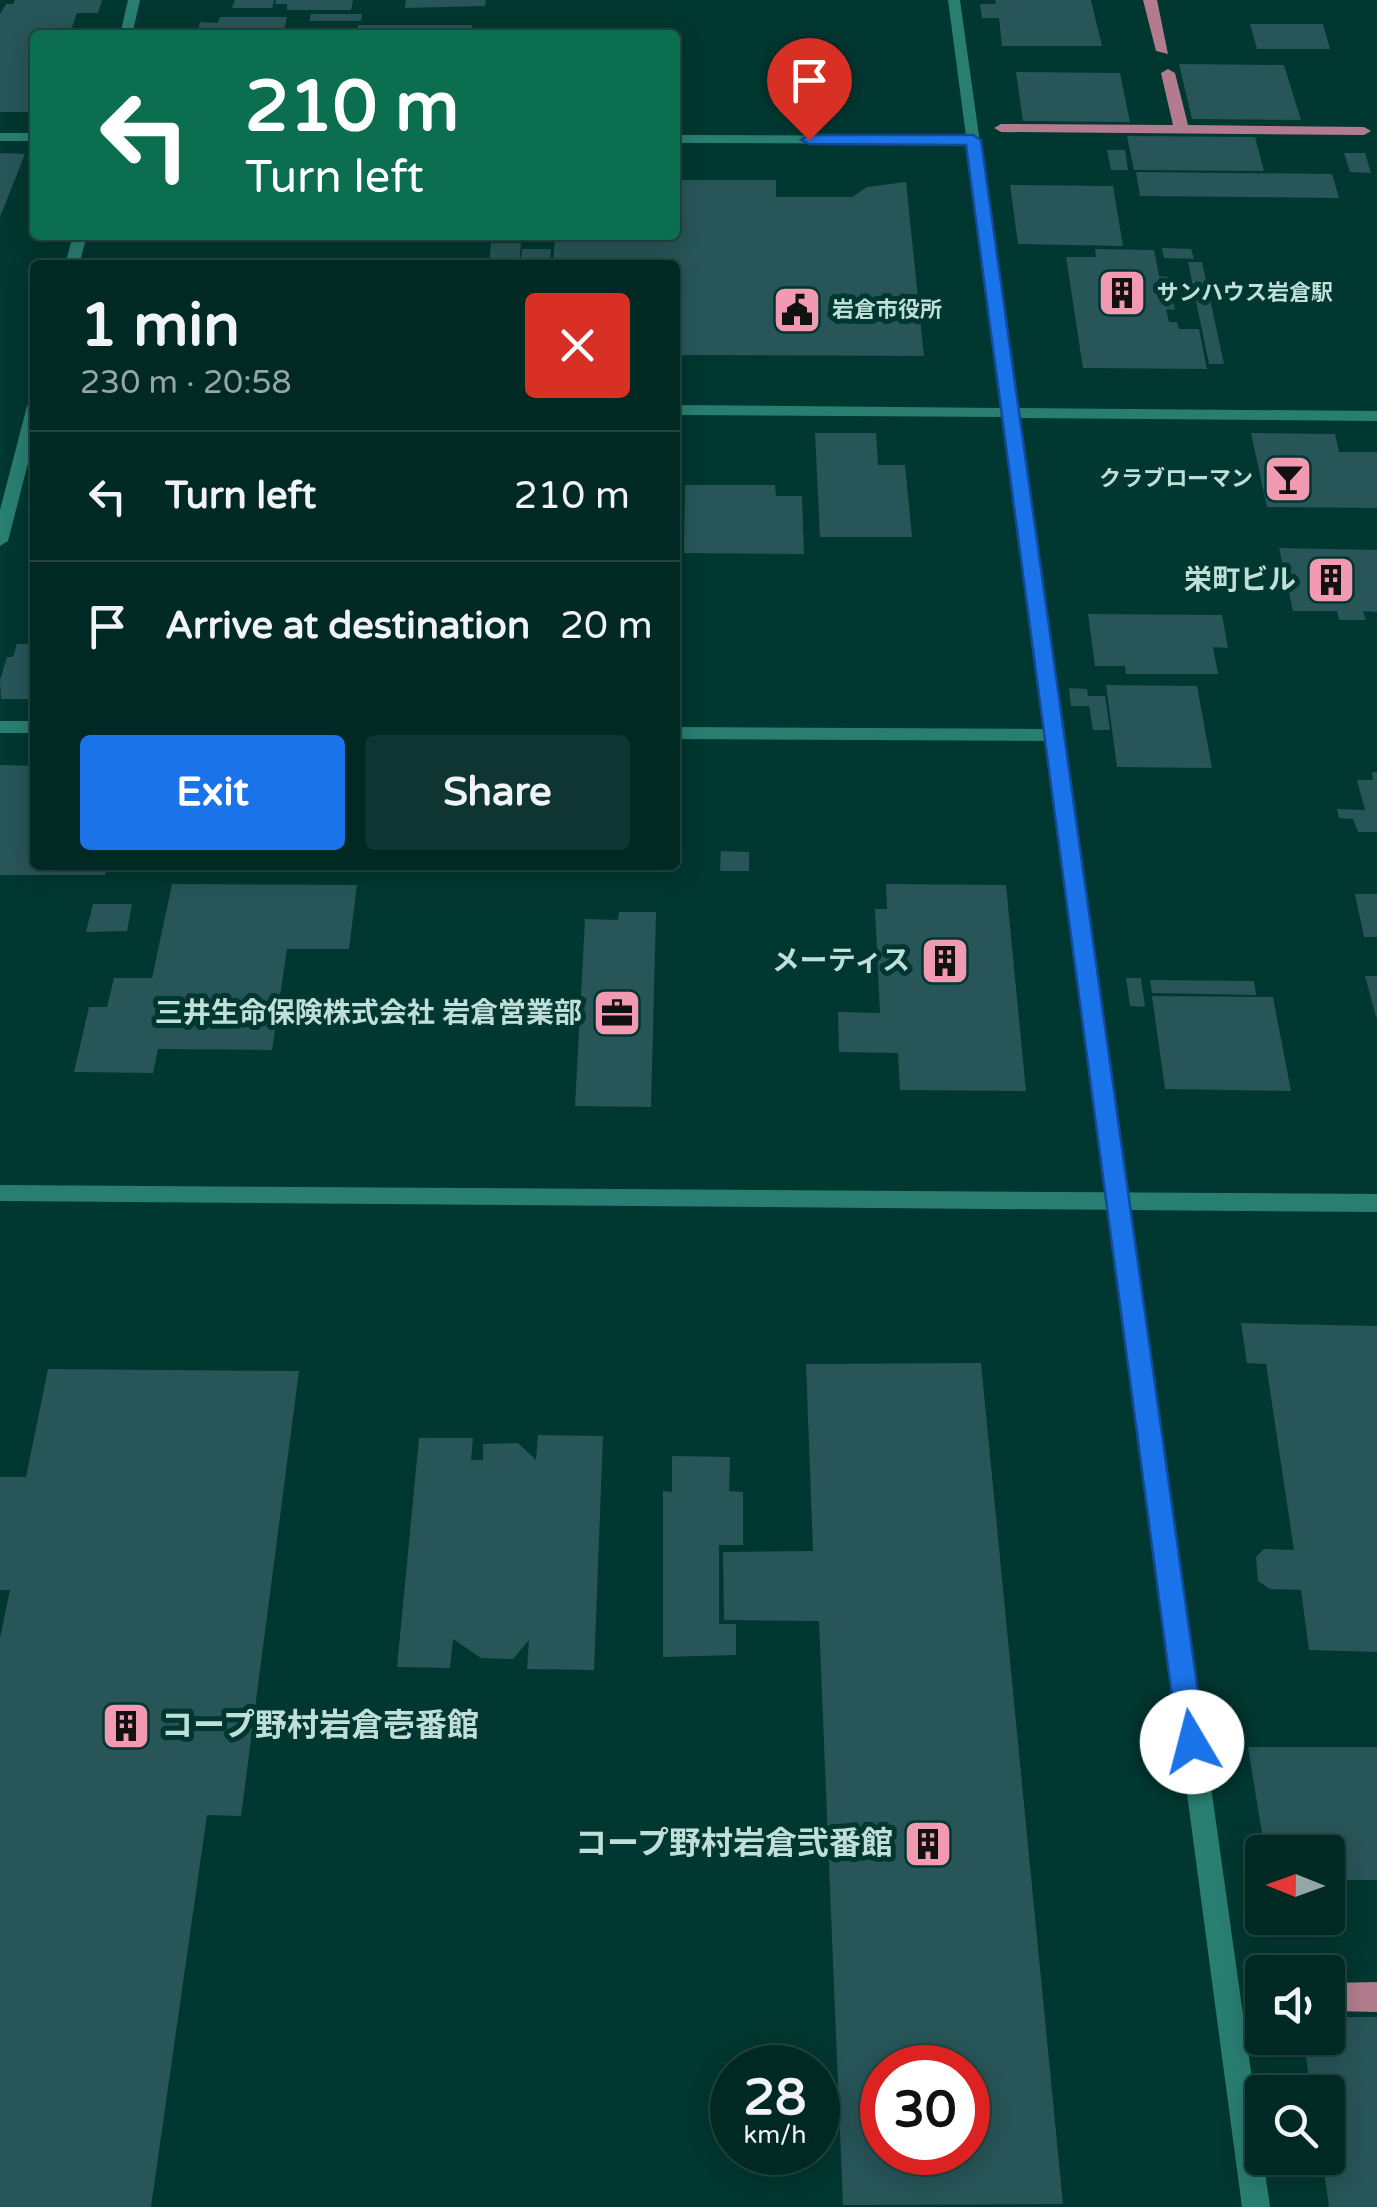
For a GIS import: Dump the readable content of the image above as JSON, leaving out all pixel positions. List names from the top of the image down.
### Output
{
  "places": {
    "building": [
      "サンハウス岩倉駅",
      "栄町ビル",
      "メーティス",
      "コープ野村岩倉壱番館",
      "コープ野村岩倉弐番館"
    ],
    "public building": ["岩倉市役所"],
    "bar": ["クラブローマン"],
    "office": ["三井生命保険株式会社 岩倉営業部"]
  },
  "north": "left",
  "page": {
    "turn": ["210 m", "Turn left"],
    "heading": ["1 min", "230 m · 20:58"],
    "list": [
      {
        "name": "Turn left",
        "value": "210 m"
      },
      {
        "name": "Arrive at destination",
        "value": "20 m"
      }
    ],
    "buttons": ["Exit", "Share"],
    "speed": "28 km/h",
    "limit": "30"
  }
}
